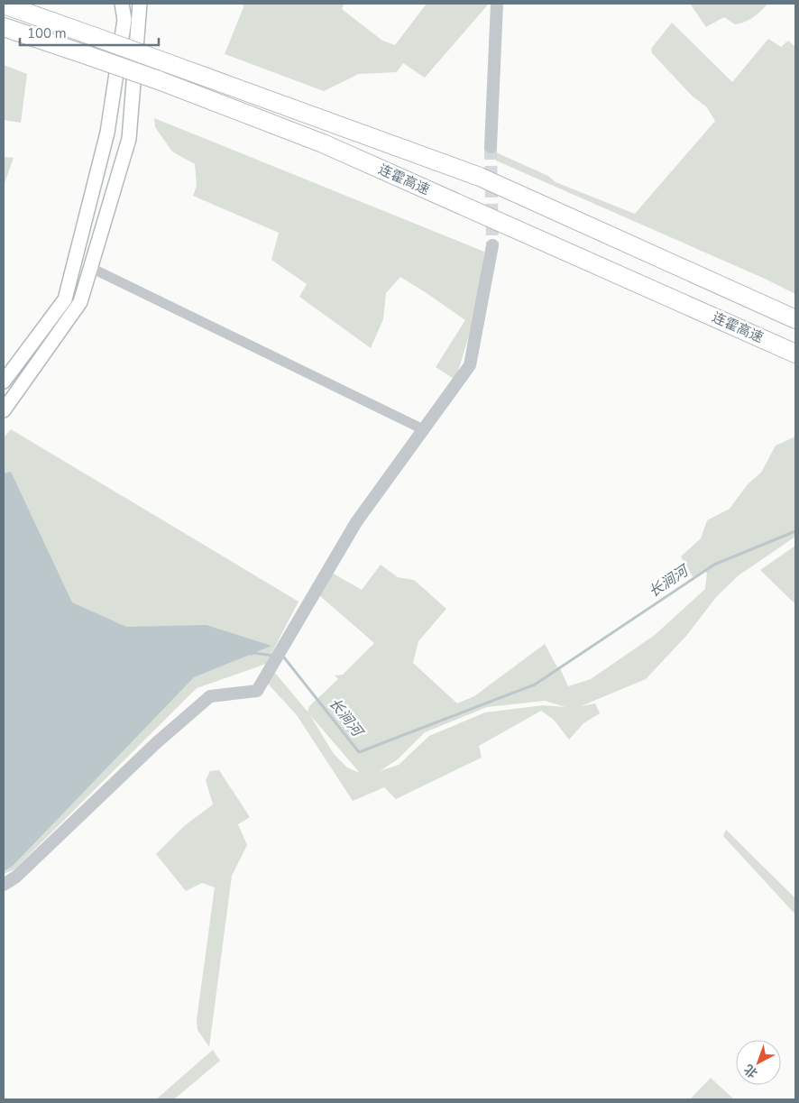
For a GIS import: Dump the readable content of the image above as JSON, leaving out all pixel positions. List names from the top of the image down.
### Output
{
  "streets": {
    "highway": ["连霍高速"]
  },
  "water": ["长涧河"],
  "scale_bar": "100 m",
  "north": "bottom left"
}
